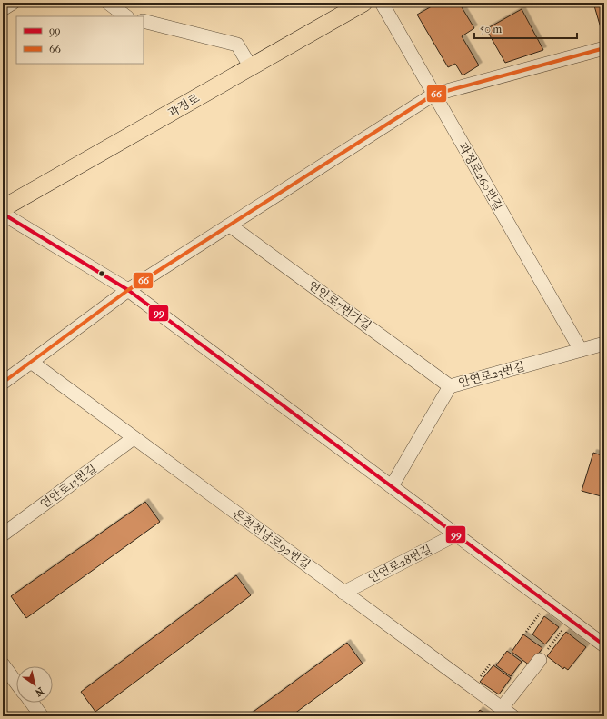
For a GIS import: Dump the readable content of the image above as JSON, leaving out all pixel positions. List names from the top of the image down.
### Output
{
  "streets": {
    "main road": ["과정로"],
    "street": [
      "과정로260번길",
      "연안로7번가길",
      "안연로23번길",
      "연안로13번길",
      "온천천남로92번길",
      "안연로28번길"
    ]
  },
  "crossings": [
    ["과정로260번길", "안연로23번길"],
    ["연안로7번가길", "안연로23번길"],
    ["연안로13번길", "온천천남로92번길"],
    ["온천천남로92번길", "안연로28번길"]
  ],
  "lines": ["transit line 66", "transit line 99"],
  "legend": ["99", "66"],
  "scale_bar": "50 m",
  "north": "bottom right"
}
